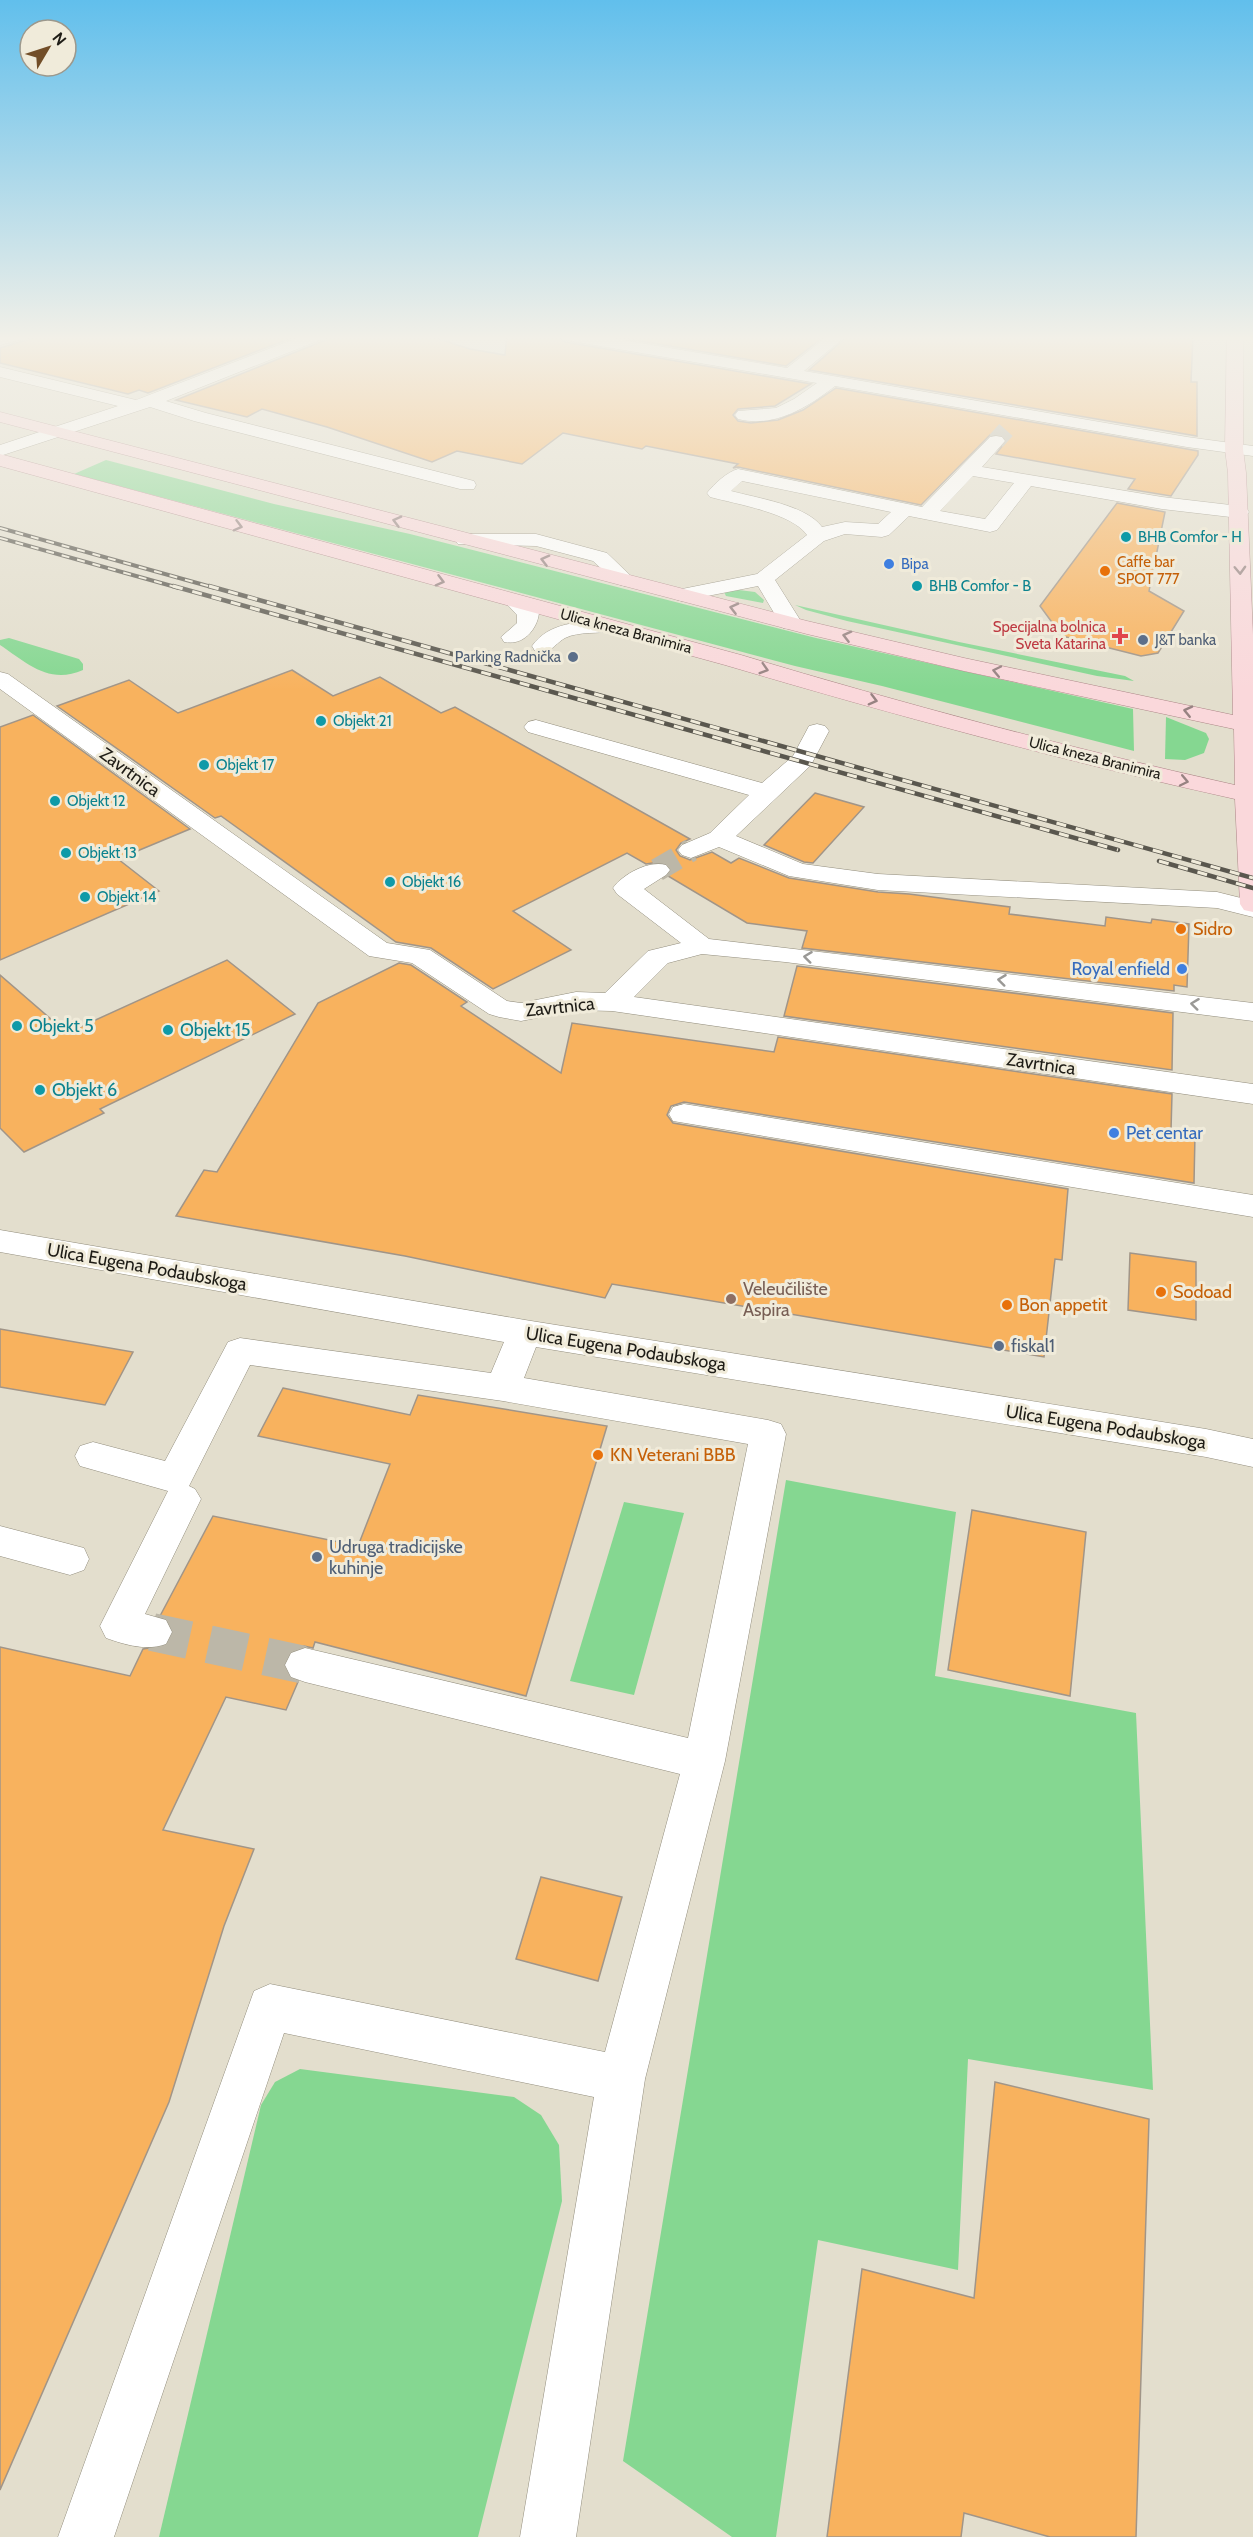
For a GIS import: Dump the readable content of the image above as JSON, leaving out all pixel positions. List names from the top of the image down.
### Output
{
  "streets": {
    "main road": ["Ulica kneza Branimira"],
    "street": ["Zavrtnica", "Ulica Eugena Podaubskoga"]
  },
  "places": {
    "other": [
      "BHB Comfor - H",
      "Bipa",
      "Caffe bar SPOT 777",
      "BHB Comfor - B",
      "J&T banka",
      "Parking Radnička",
      "Objekt 21",
      "Objekt 17",
      "Objekt 12",
      "Objekt 13",
      "Objekt 16",
      "Objekt 14",
      "Sidro",
      "Royal enfield",
      "Objekt 5",
      "Objekt 15",
      "Objekt 6",
      "Pet centar",
      "Sodoad",
      "Veleučilište Aspira",
      "Bon appetit",
      "fiskal1",
      "KN Veterani BBB",
      "Udruga tradicijske kuhinje"
    ],
    "health": ["Specijalna bolnica Sveta Katarina"]
  },
  "north": "top right"
}
